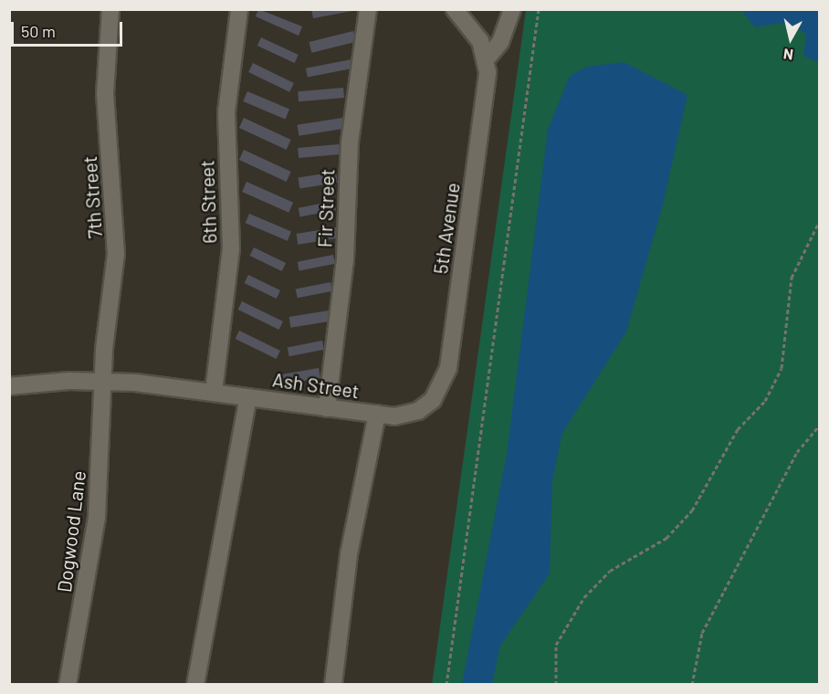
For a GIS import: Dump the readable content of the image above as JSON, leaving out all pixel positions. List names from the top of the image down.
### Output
{
  "streets": {
    "street": [
      "7th Street",
      "6th Street",
      "Fir Street",
      "5th Avenue",
      "Ash Street",
      "Dogwood Lane"
    ]
  },
  "crossings": [
    ["7th Street", "Ash Street"],
    ["7th Street", "Dogwood Lane"],
    ["6th Street", "Ash Street"],
    ["Fir Street", "Ash Street"],
    ["5th Avenue", "Ash Street"],
    ["Ash Street", "Dogwood Lane"]
  ],
  "scale_bar": "50 m",
  "north": "bottom"
}
